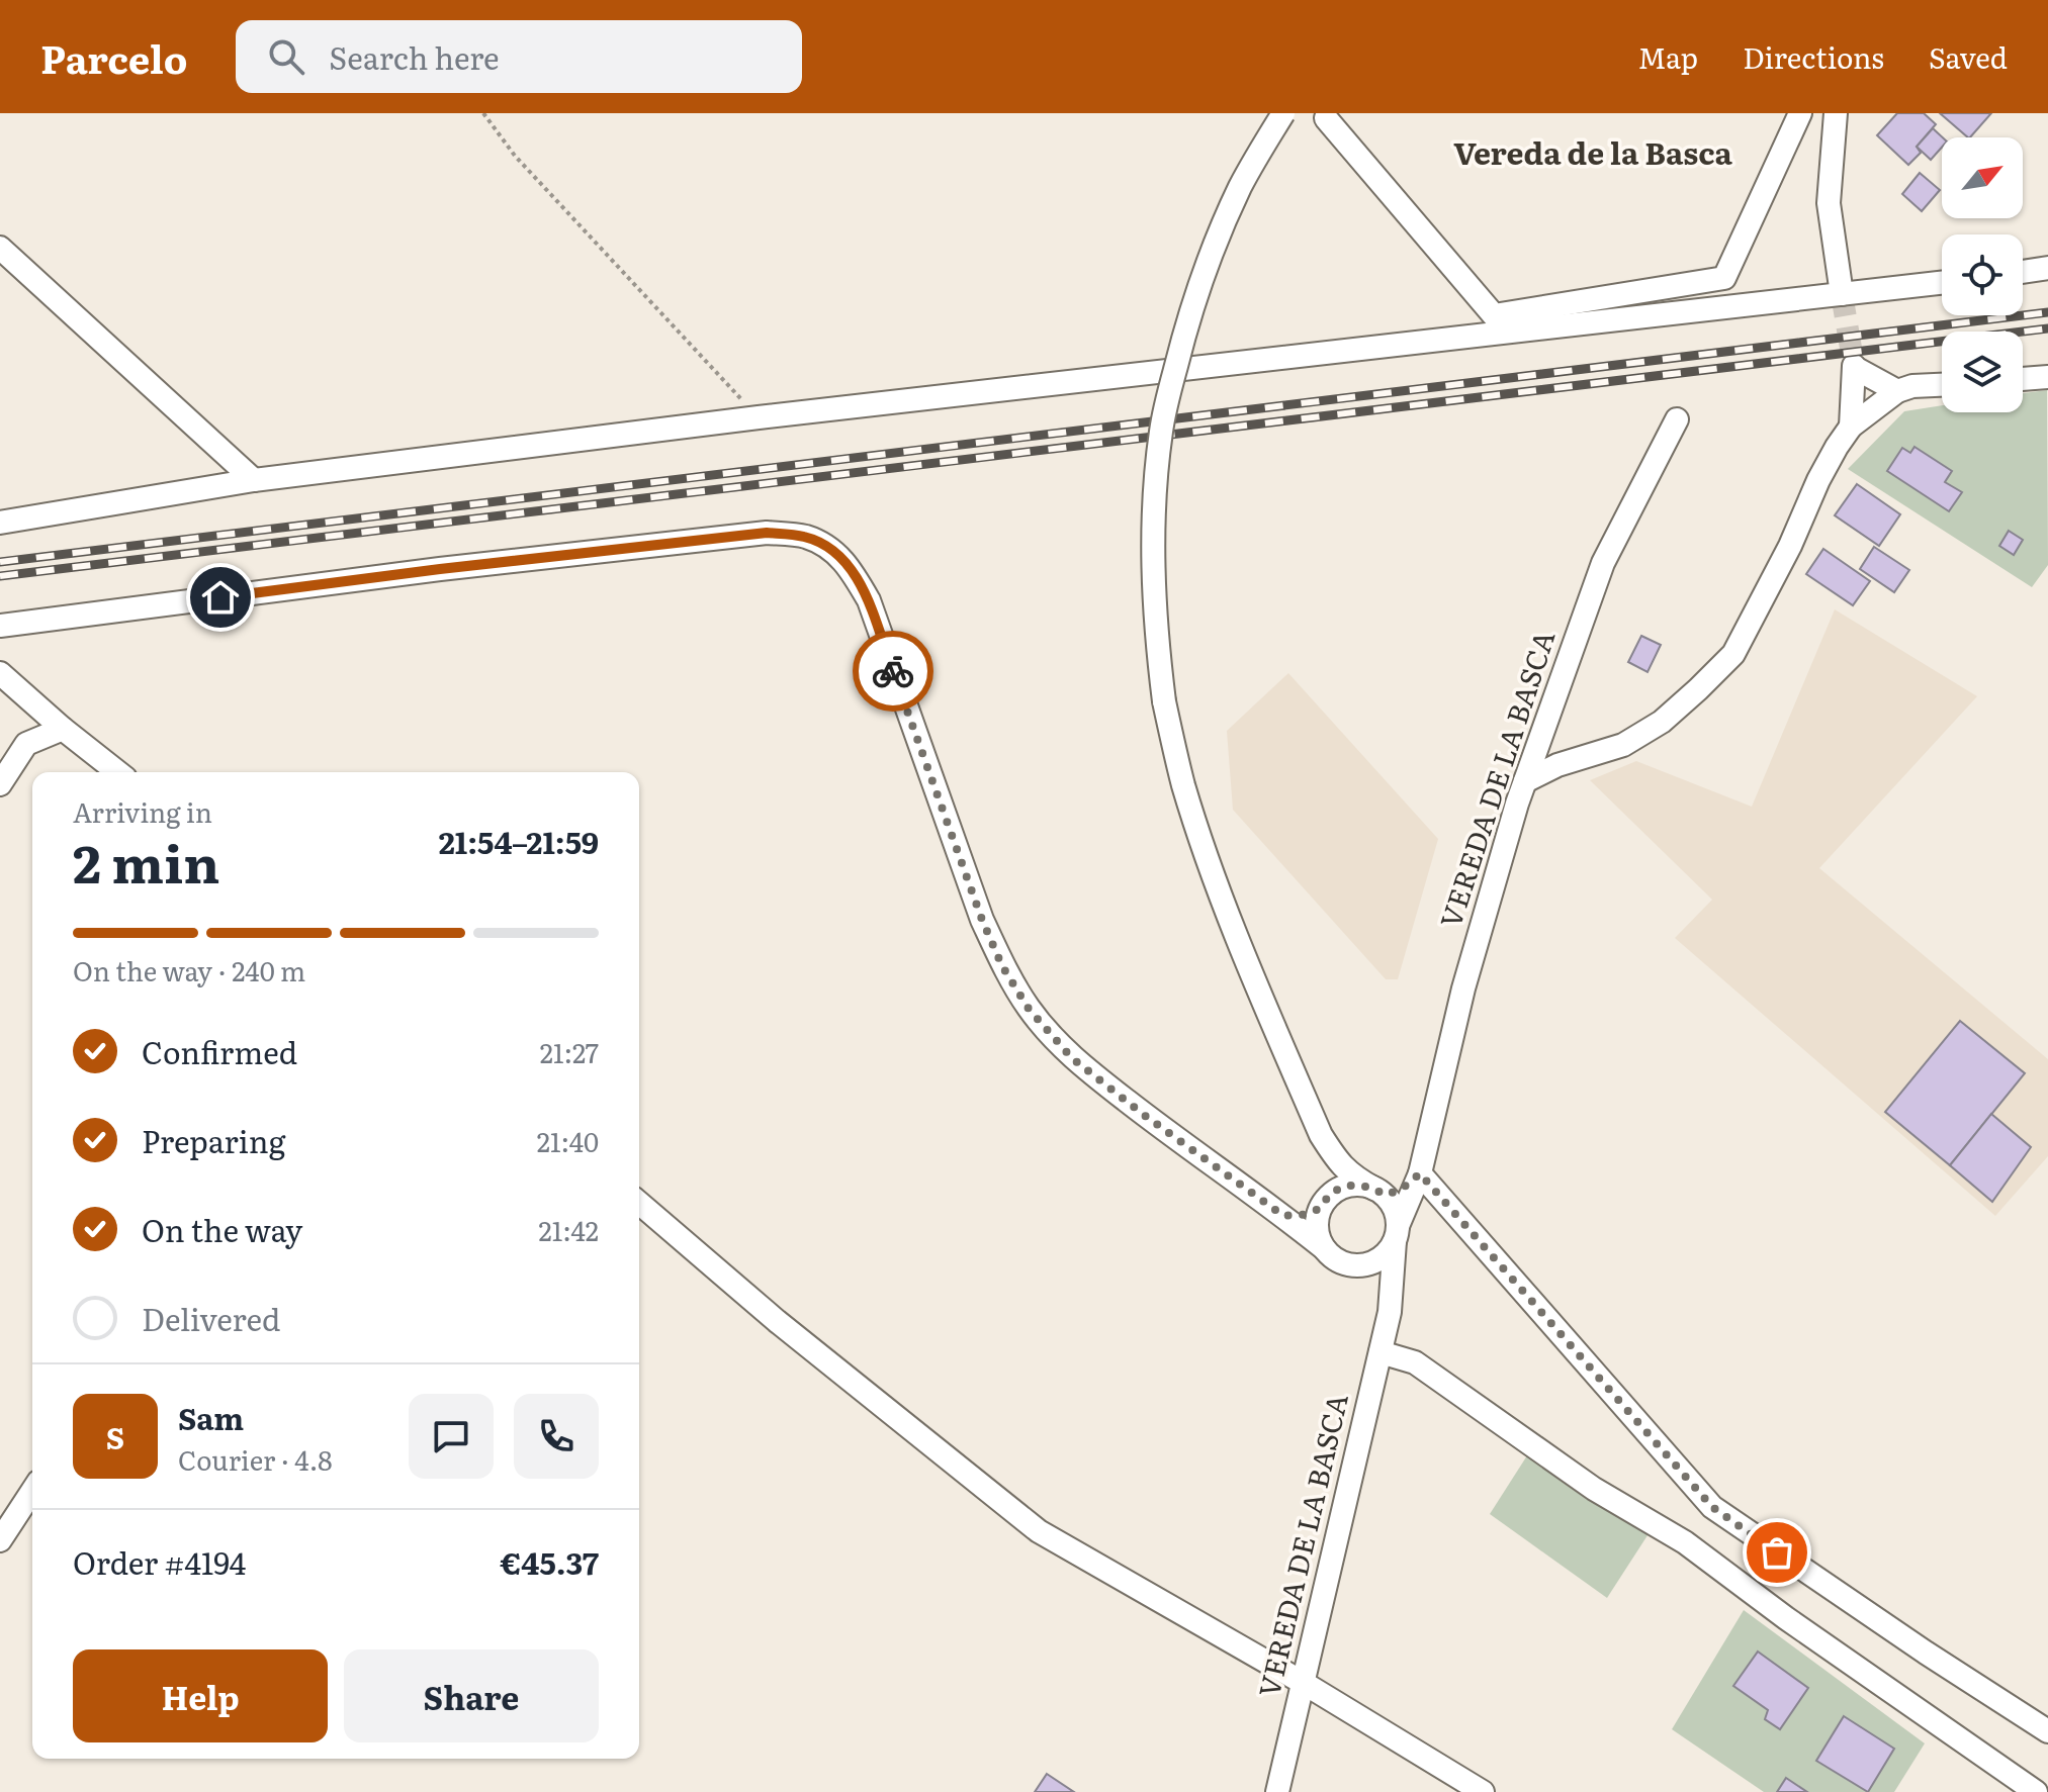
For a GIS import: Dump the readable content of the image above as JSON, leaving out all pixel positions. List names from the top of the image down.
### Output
{
  "streets": {
    "street": ["VEREDA DE LA BASCA"]
  },
  "districts": ["Vereda de la Basca"],
  "north": "top right",
  "page": {
    "header": "Parcelo",
    "search": "Search here",
    "nav": ["Map", "Directions", "Saved"],
    "heading": ["2 min", "Arriving in", "21:54–21:59"],
    "panel": [
      "Sam",
      "Courier · 4.8",
      "Order #4194",
      "€45.37"
    ],
    "bar": "On the way · 240 m",
    "list": [
      ["Confirmed", "21:27"],
      ["Preparing", "21:40"],
      ["On the way", "21:42"],
      "Delivered"
    ],
    "round": "S",
    "buttons": ["Help", "Share"]
  }
}
